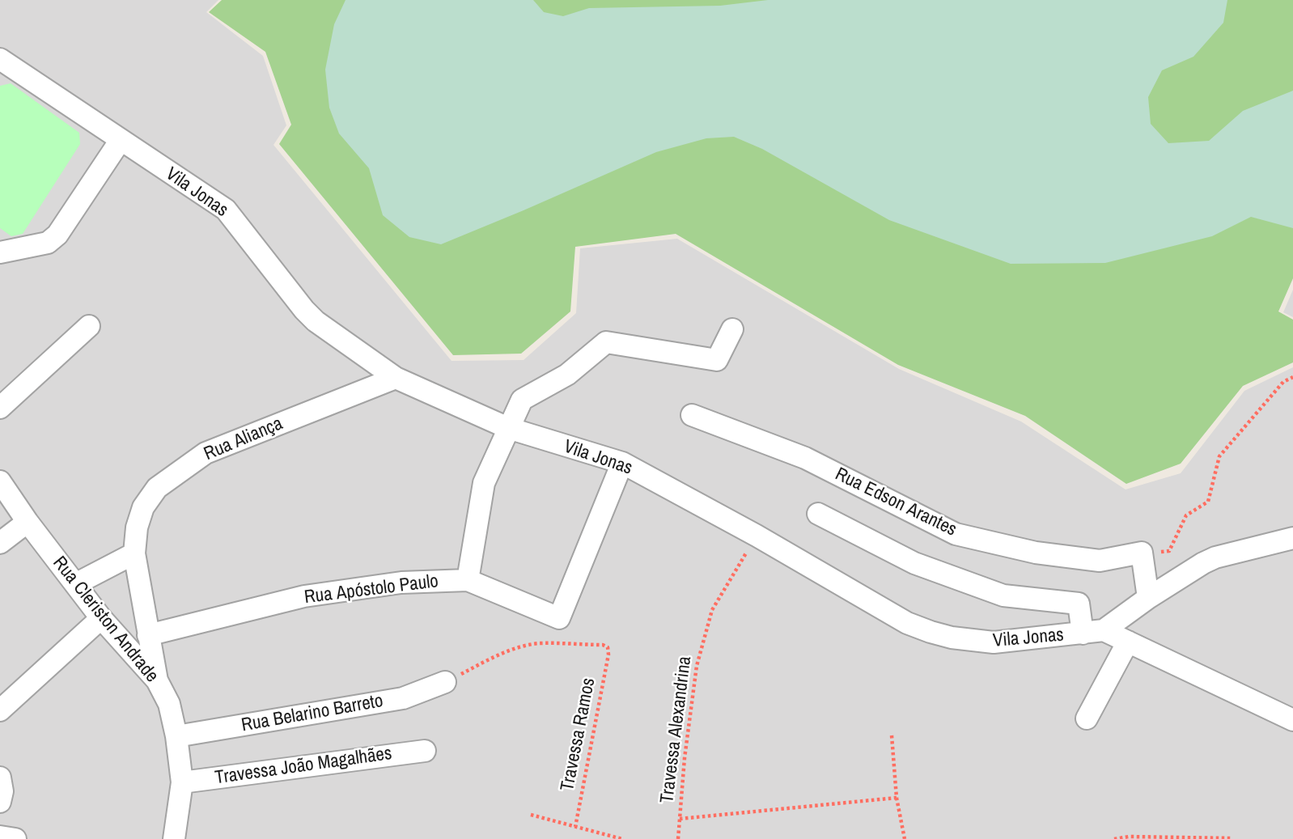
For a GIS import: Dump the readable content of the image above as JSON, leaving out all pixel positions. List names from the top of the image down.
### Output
{
  "streets": {
    "street": [
      "Vila Jonas",
      "Rua Aliança",
      "Rua Edson Arantes",
      "Rua Apóstolo Paulo",
      "Rua Cleriston Andrade",
      "Rua Belarino Barreto",
      "Travessa João Magalhães"
    ],
    "path": ["Travessa Alexandrina", "Travessa Ramos"]
  },
  "crossings": [
    ["Vila Jonas", "Rua Aliança"],
    ["Vila Jonas", "Rua Apóstolo Paulo"],
    ["Vila Jonas", "Travessa Alexandrina"],
    ["Rua Aliança", "Rua Apóstolo Paulo"],
    ["Rua Aliança", "Rua Cleriston Andrade"],
    ["Rua Cleriston Andrade", "Rua Belarino Barreto"],
    ["Rua Cleriston Andrade", "Travessa João Magalhães"],
    ["Rua Belarino Barreto", "Travessa Ramos"]
  ]
}
